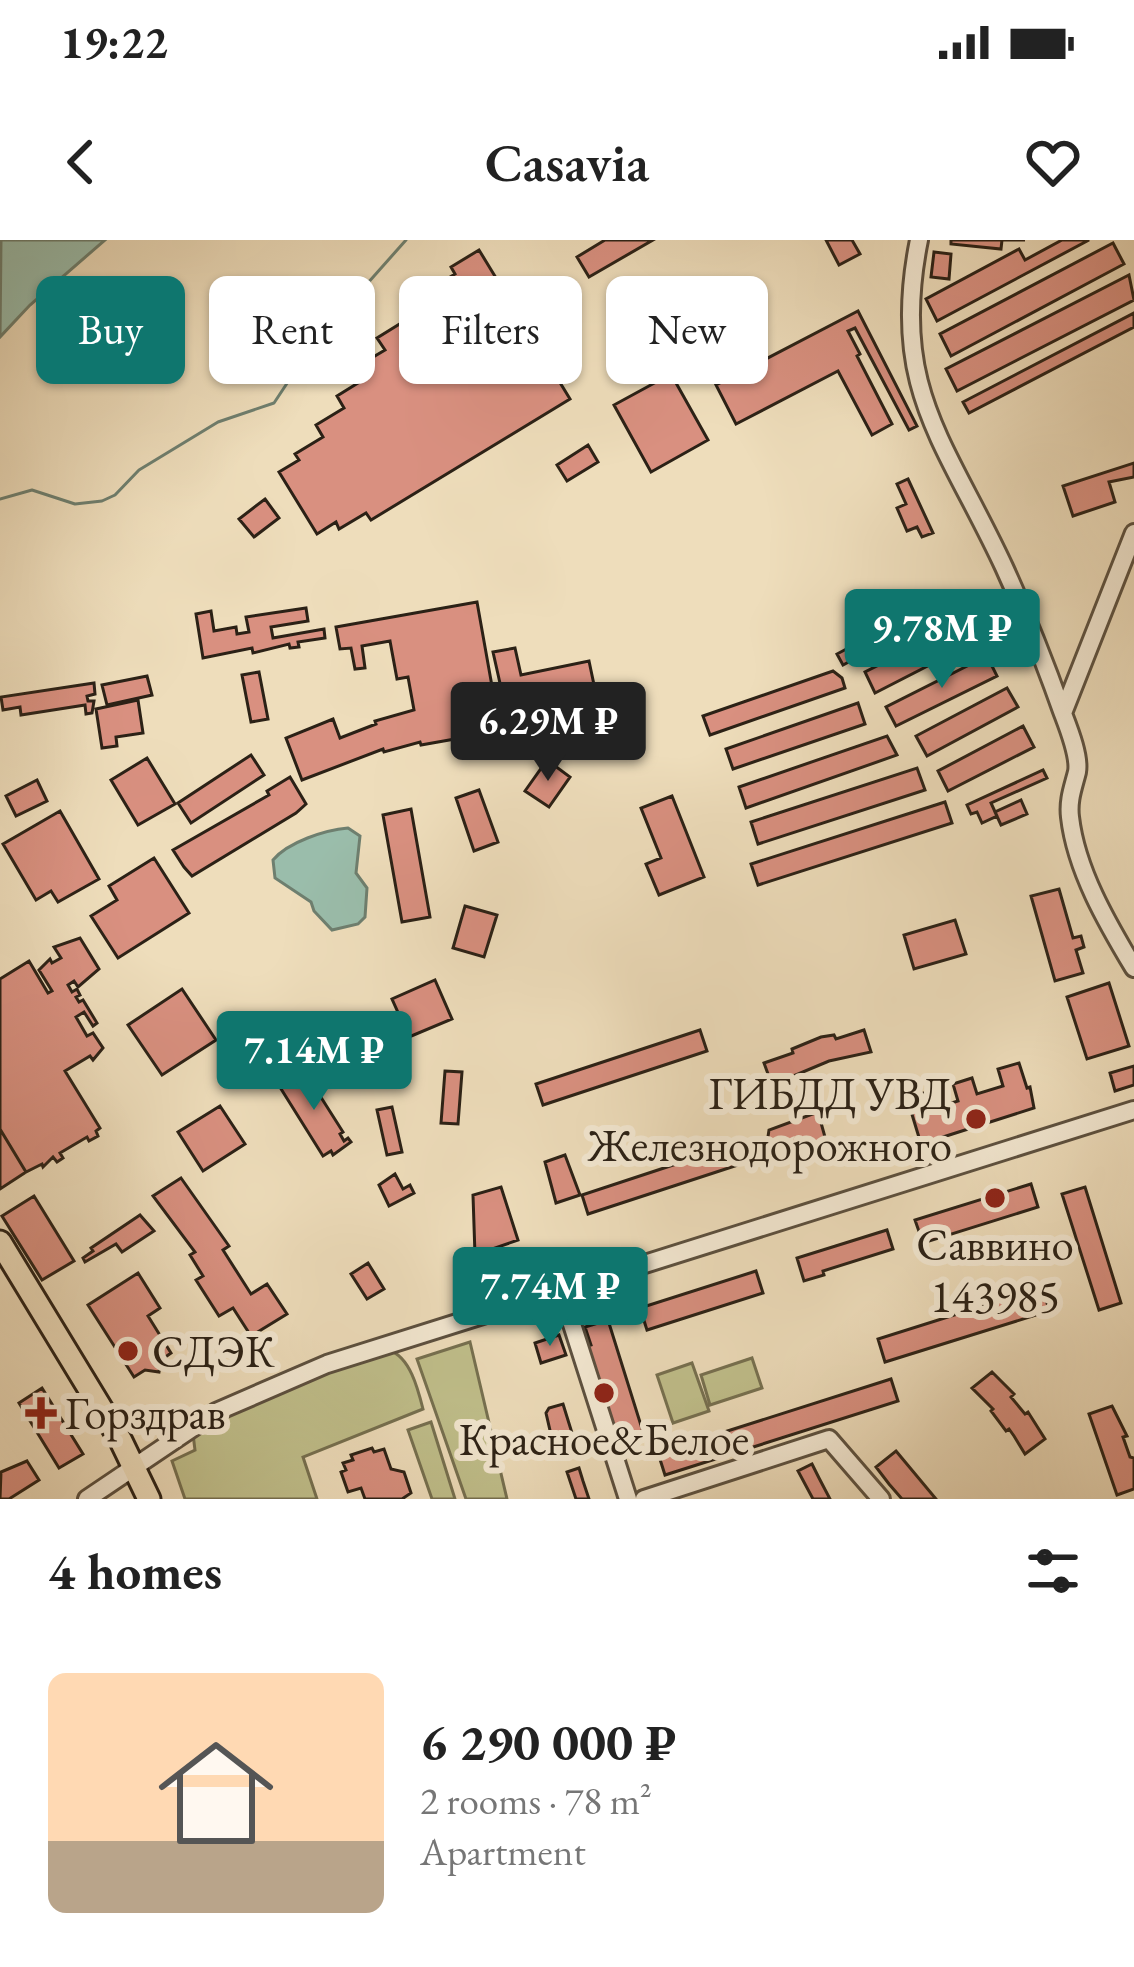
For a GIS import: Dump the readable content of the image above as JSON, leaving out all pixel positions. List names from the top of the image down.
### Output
{
  "places": {
    "other": [
      "ГИБДД УВД Железнодорожного",
      "Саввино 143985",
      "СДЭК",
      "Красное&Белое"
    ],
    "health": ["Горздрав"]
  },
  "page": {
    "status": "19:22",
    "header": "Casavia",
    "chip": [
      "Buy",
      "Rent",
      "Filters",
      "New"
    ],
    "price": [
      "9.78M ₽",
      "6.29M ₽",
      "7.14M ₽",
      "7.74M ₽"
    ],
    "heading": "4 homes",
    "list": [
      {
        "name": "6 290 000 ₽",
        "note": "2 rooms · 78 m² · Apartment"
      }
    ]
  }
}
